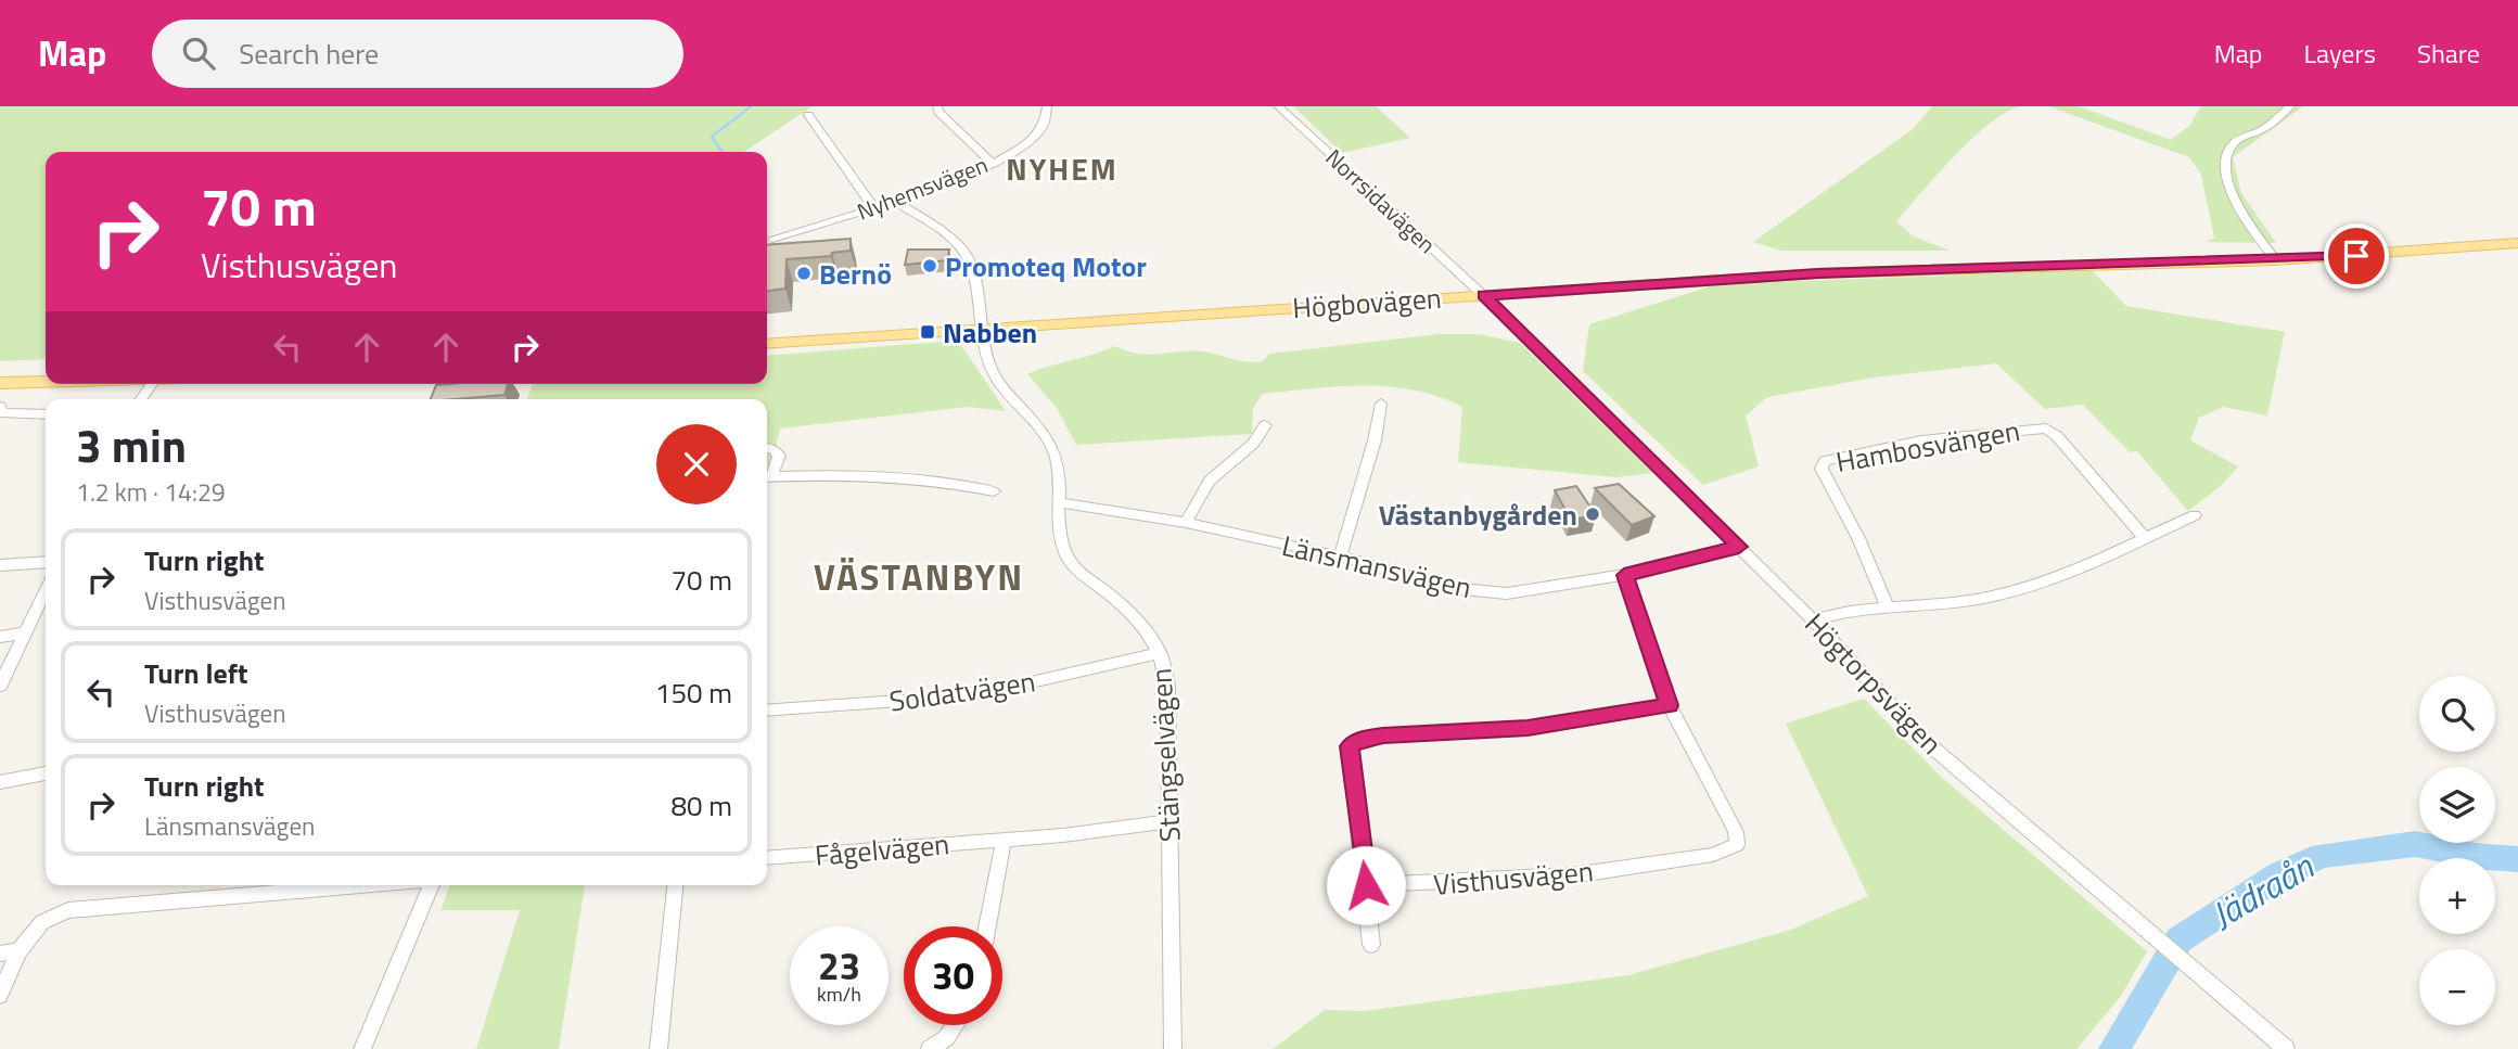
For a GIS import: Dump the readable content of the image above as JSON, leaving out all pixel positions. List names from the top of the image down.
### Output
{
  "streets": {
    "main road": ["Högbovägen"],
    "street": [
      "Nyhemsvägen",
      "Norrsidavägen",
      "Hambosvängen",
      "Länsmansvägen",
      "Högtorpsvägen",
      "Soldatvägen",
      "Stängselvägen",
      "Fågelvägen",
      "Visthusvägen"
    ]
  },
  "crossings": [
    ["Nyhemsvägen", "Stängselvägen"],
    ["Norrsidavägen", "Högbovägen"],
    ["Norrsidavägen", "Högtorpsvägen"],
    ["Högbovägen", "Högtorpsvägen"],
    ["Högbovägen", "Stängselvägen"],
    ["Länsmansvägen", "Högtorpsvägen"],
    ["Länsmansvägen", "Stängselvägen"],
    ["Länsmansvägen", "Visthusvägen"],
    ["Soldatvägen", "Stängselvägen"],
    ["Stängselvägen", "Fågelvägen"]
  ],
  "districts": ["NYHEM", "VÄSTANBYN"],
  "water": ["Jädraån"],
  "places": {
    "other": ["Promoteq Motor", "Bernö", "Västanbygården"],
    "transit": ["Nabben"]
  },
  "page": {
    "header": "Map",
    "search": "Search here",
    "nav": ["Map", "Layers", "Share"],
    "turn": ["70 m", "Visthusvägen"],
    "heading": ["3 min", "1.2 km · 14:29"],
    "list": [
      {
        "name": "Turn right",
        "note": "Visthusvägen",
        "value": "70 m"
      },
      {
        "name": "Turn left",
        "note": "Visthusvägen",
        "value": "150 m"
      },
      {
        "name": "Turn right",
        "note": "Länsmansvägen",
        "value": "80 m"
      }
    ],
    "map_buttons": ["+", "−"],
    "speed": "23 km/h",
    "limit": "30"
  }
}
